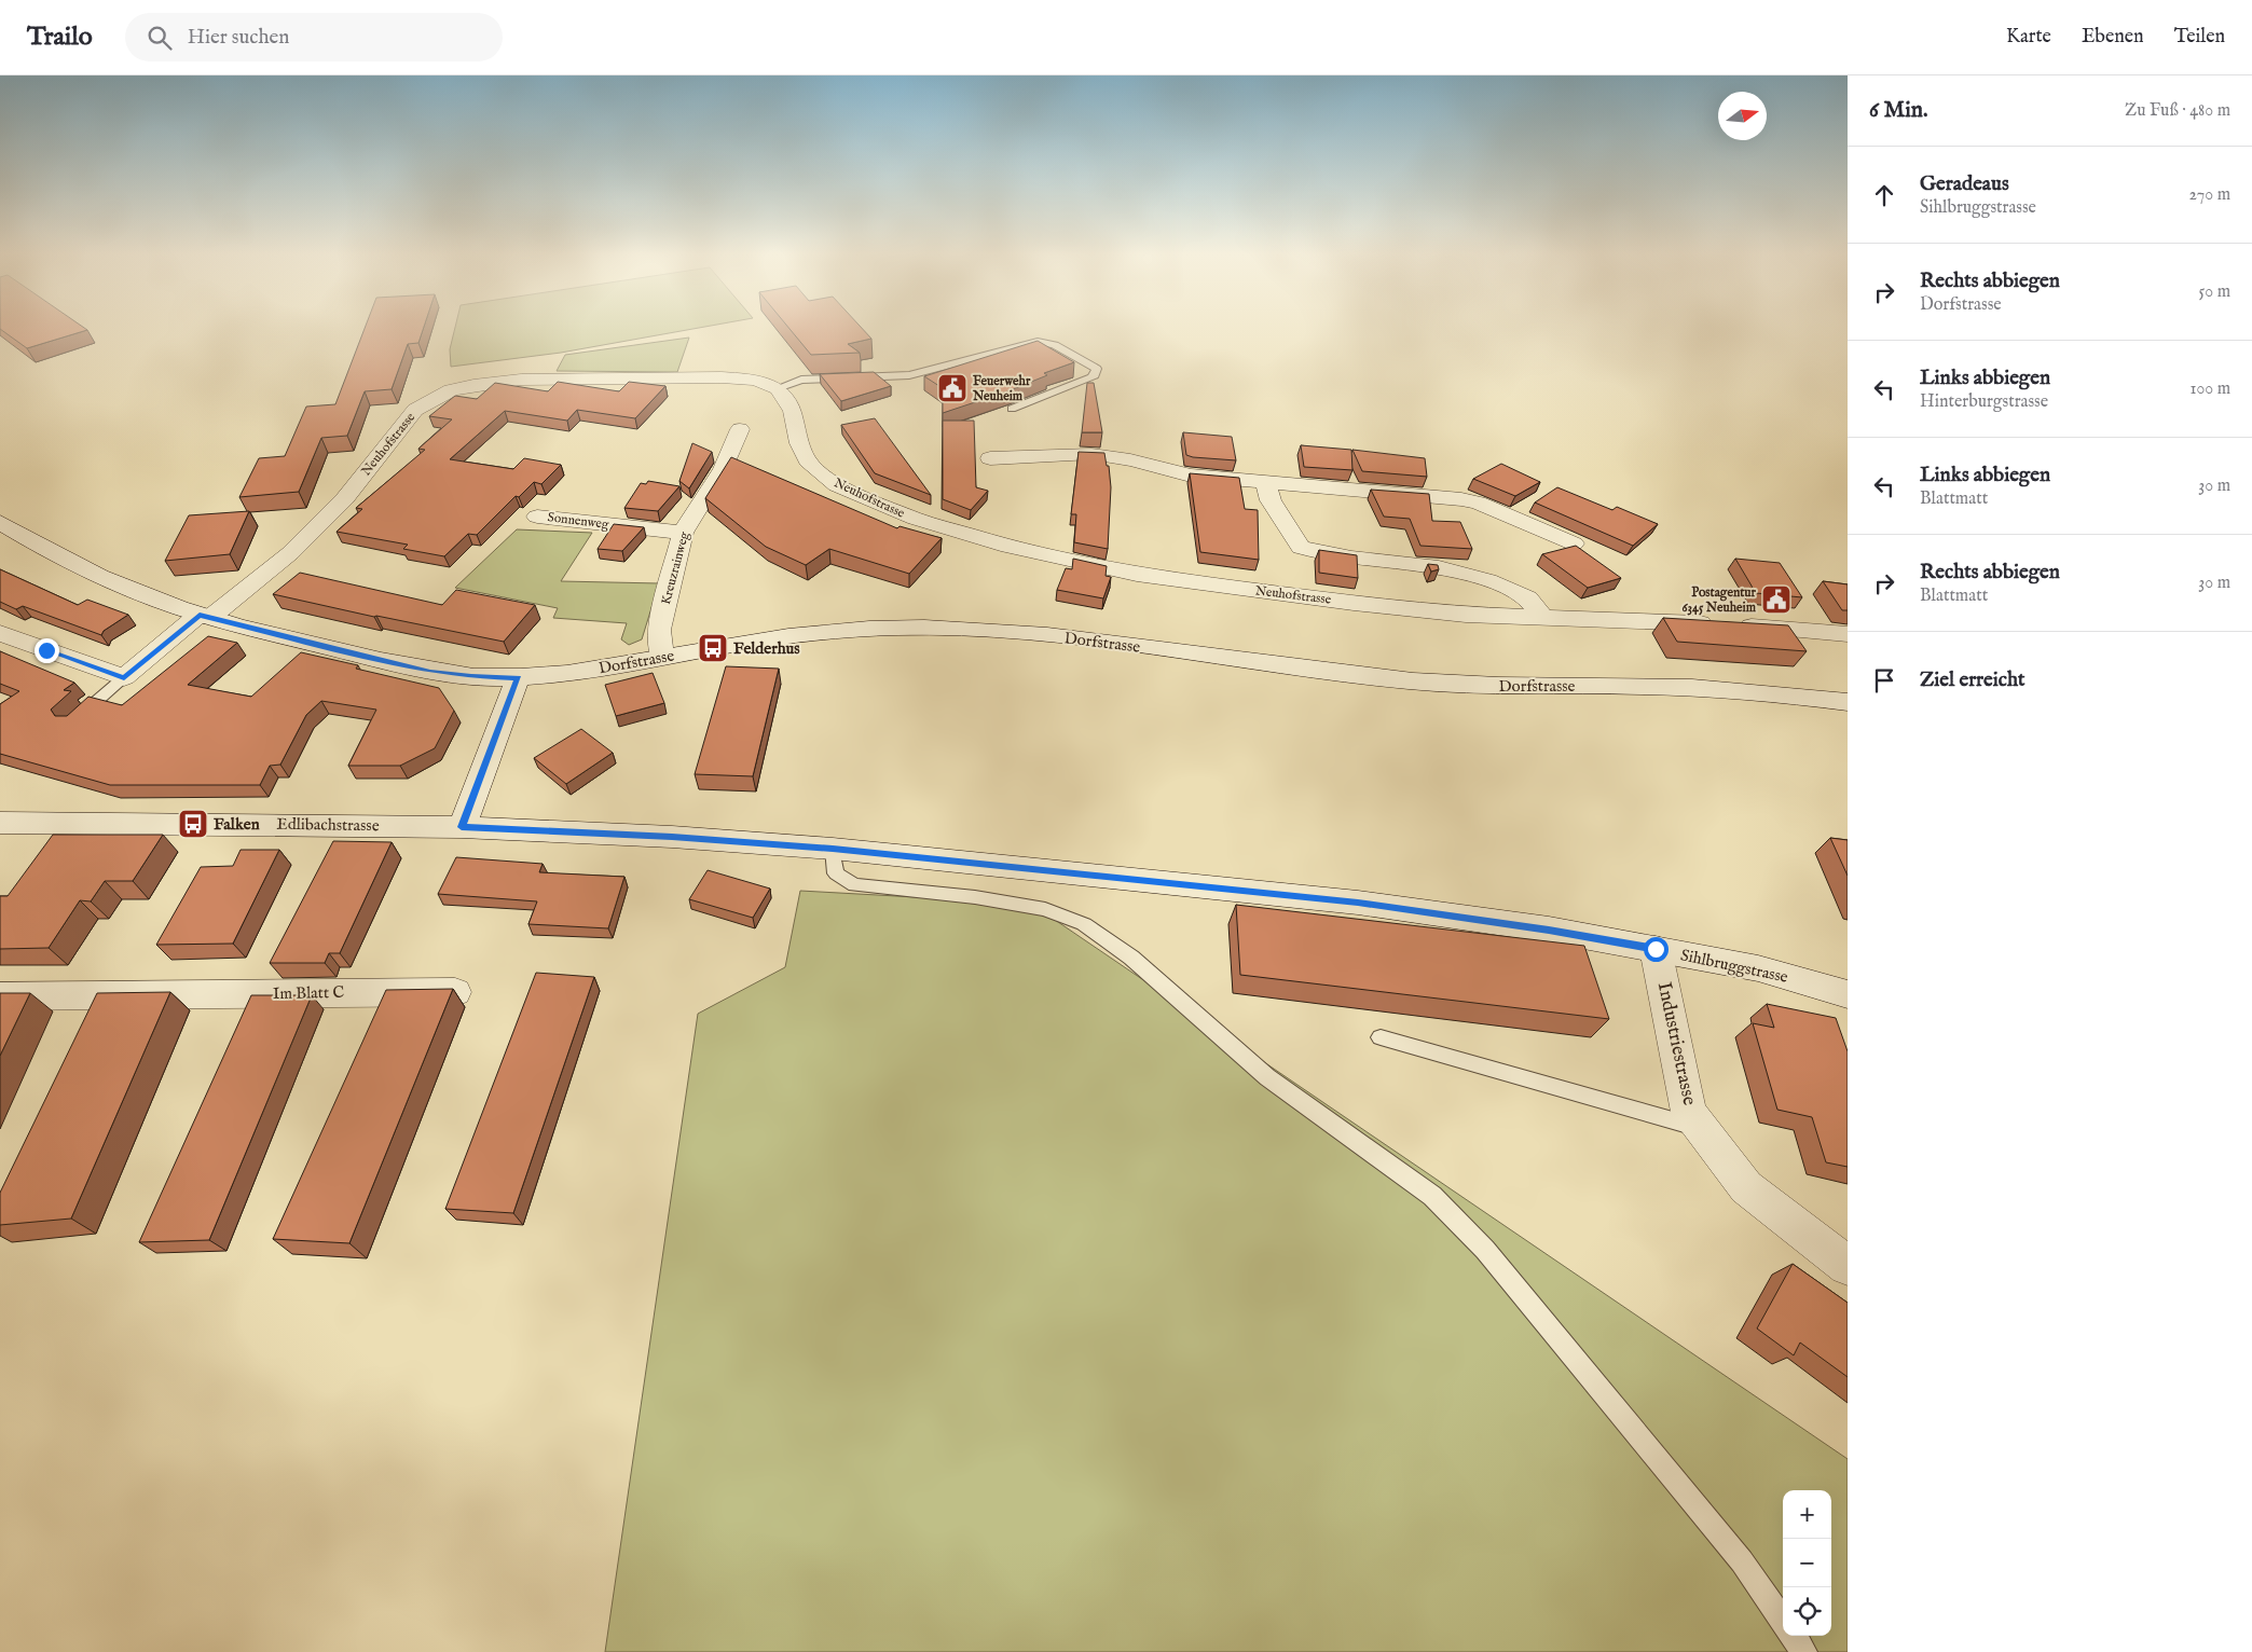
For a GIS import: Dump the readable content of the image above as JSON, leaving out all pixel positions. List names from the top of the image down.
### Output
{
  "streets": {
    "street": [
      "Neuhofstrasse",
      "Sonnenweg",
      "Kreuzrainweg",
      "Dorfstrasse",
      "Edlibachstrasse",
      "Sihlbruggstrasse",
      "Im Blatt C",
      "Industriestrasse"
    ]
  },
  "crossings": [
    ["Neuhofstrasse", "Dorfstrasse"],
    ["Sonnenweg", "Kreuzrainweg"],
    ["Kreuzrainweg", "Dorfstrasse"],
    ["Edlibachstrasse", "Sihlbruggstrasse"],
    ["Sihlbruggstrasse", "Industriestrasse"]
  ],
  "places": {
    "public building": ["Feuerwehr Neuheim", "Postagentur 6345 Neuheim"],
    "bus stop": ["Felderhus", "Falken"]
  },
  "north": "right",
  "page": {
    "header": "Trailo",
    "search": "Hier suchen",
    "nav": ["Karte", "Ebenen", "Teilen"],
    "heading": ["6 Min.", "Zu Fuß · 480 m"],
    "list": [
      ["Geradeaus", "Sihlbruggstrasse", "270 m"],
      ["Rechts abbiegen", "Dorfstrasse", "50 m"],
      ["Links abbiegen", "Hinterburgstrasse", "100 m"],
      ["Links abbiegen", "Blattmatt", "30 m"],
      ["Rechts abbiegen", "Blattmatt", "30 m"],
      "Ziel erreicht"
    ],
    "map_buttons": ["+", "−"]
  }
}
